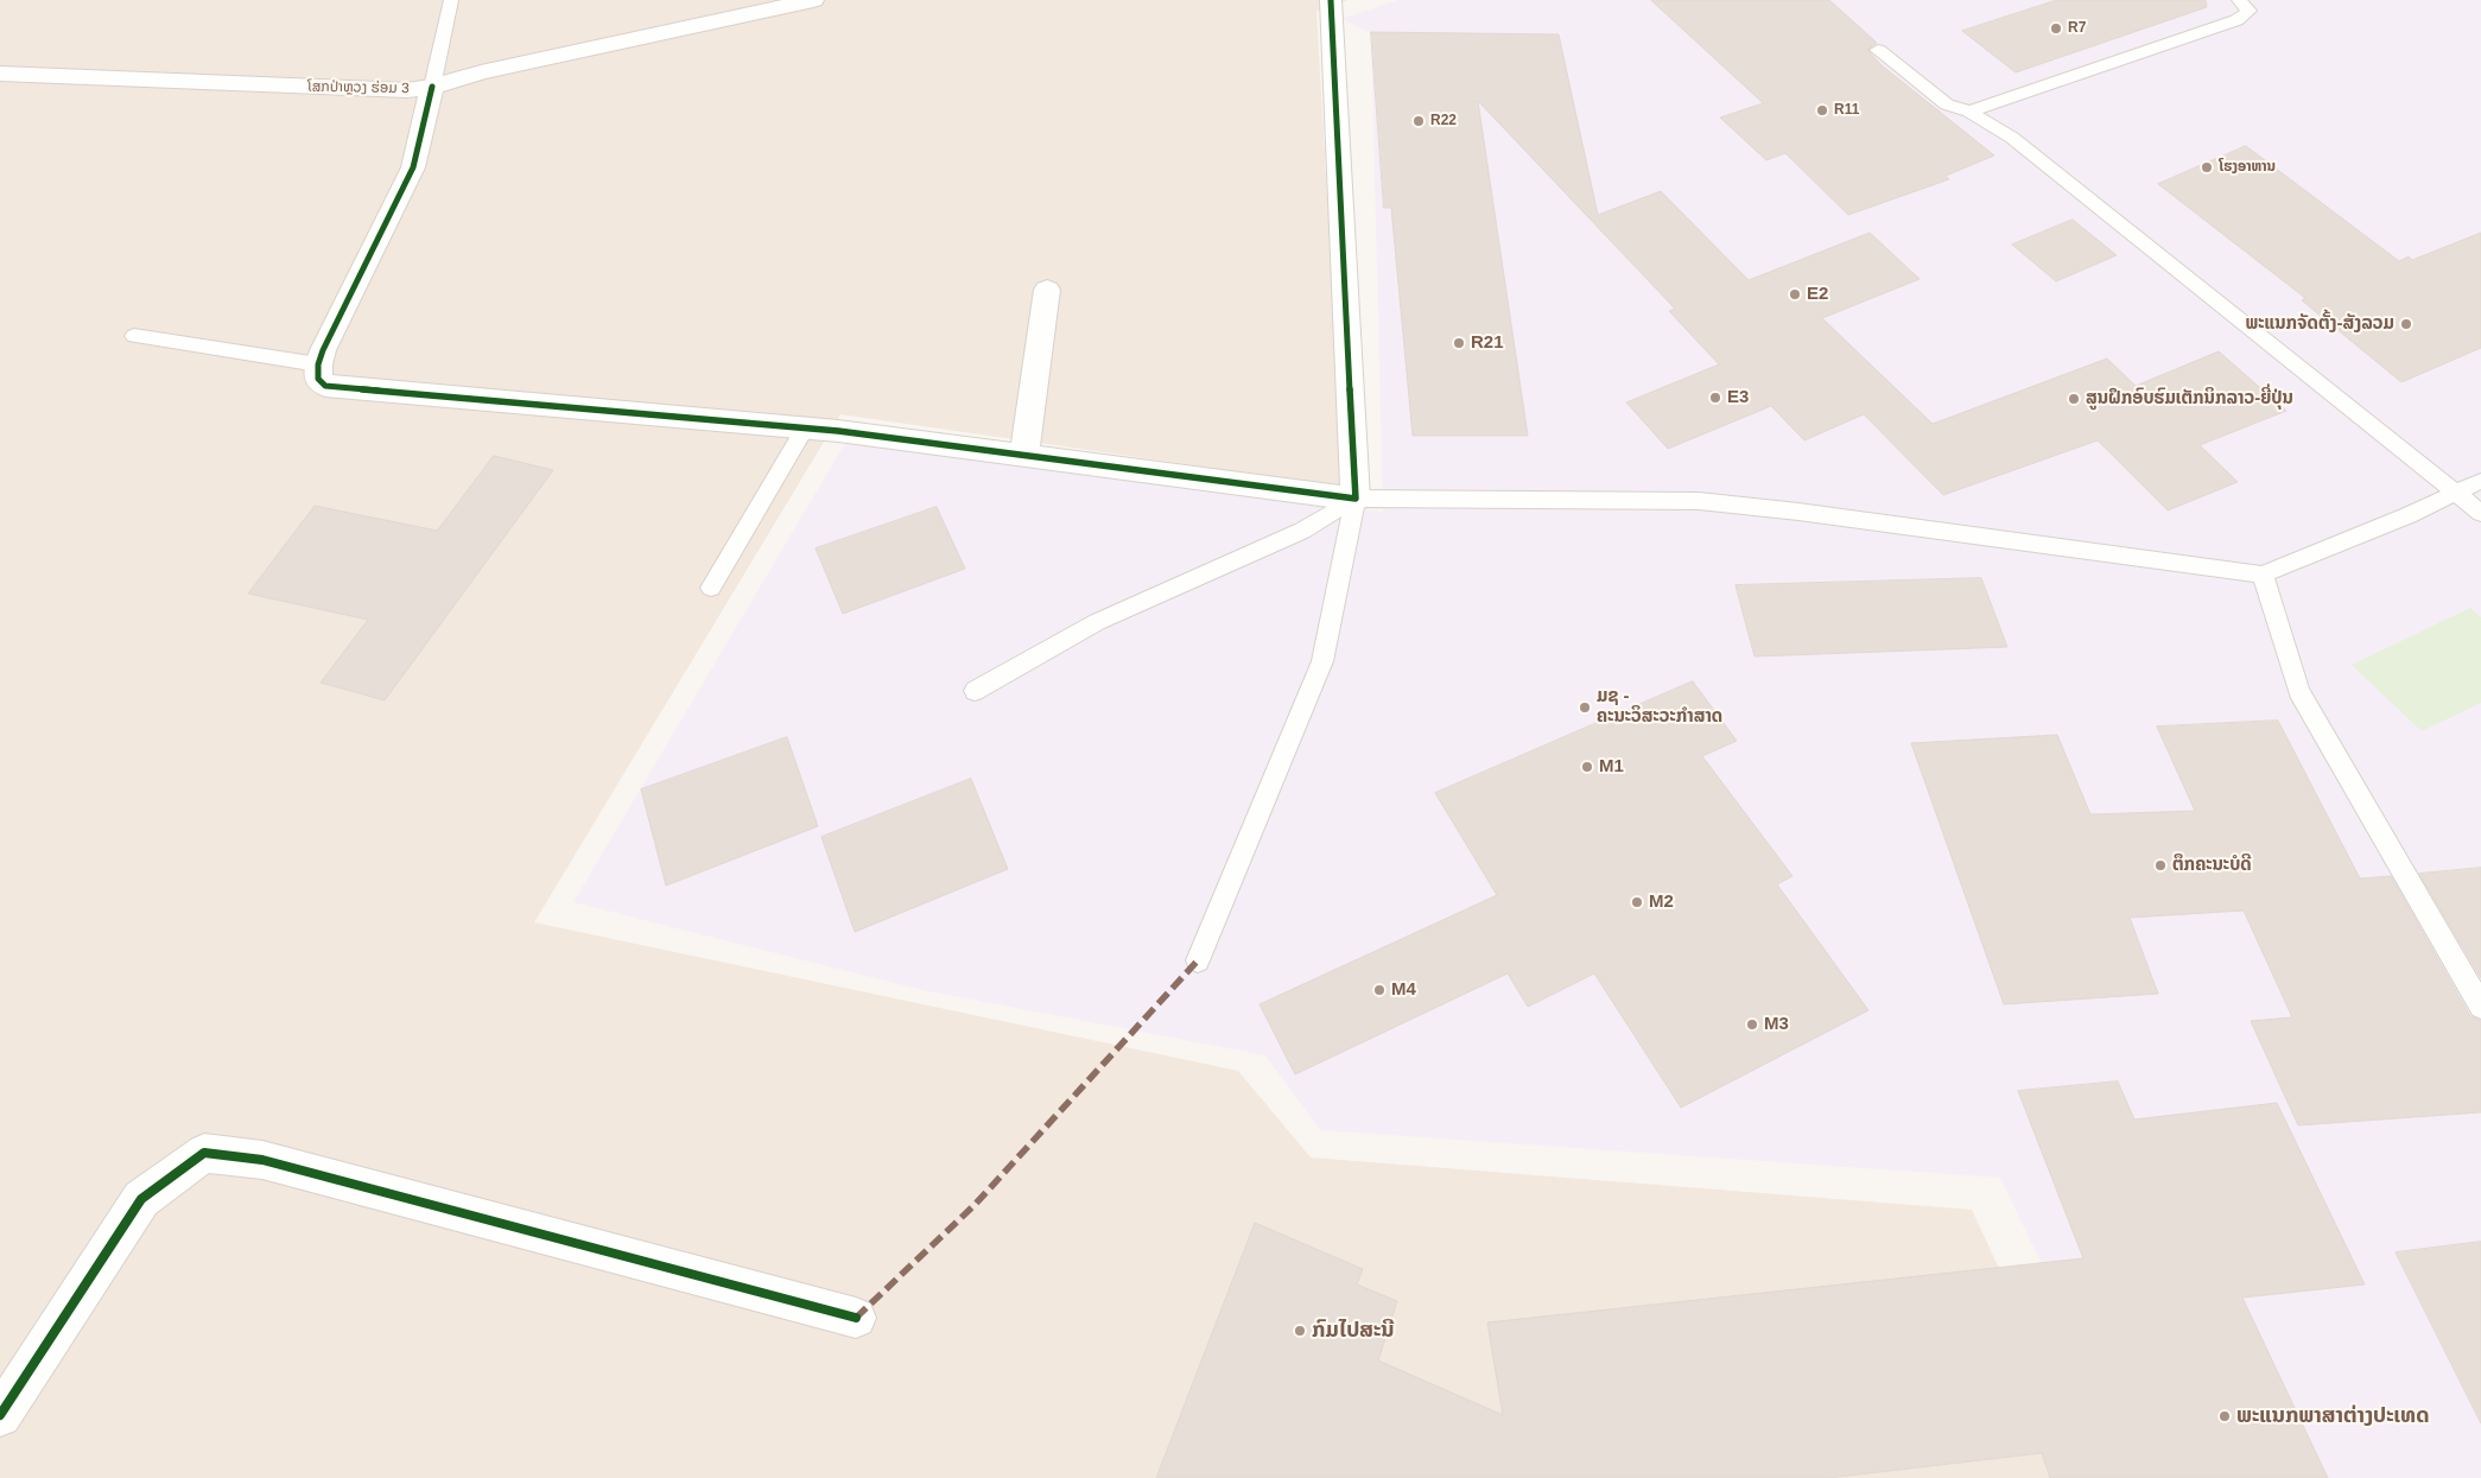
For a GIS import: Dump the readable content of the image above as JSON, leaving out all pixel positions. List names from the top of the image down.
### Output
{
  "streets": {
    "street": ["ໂສກປ່າຫຼວງ ຮ່ອມ 3"]
  },
  "places": [
    "R7",
    "R11",
    "R22",
    "ໂຮງອາຫານ",
    "E2",
    "ພະແນກຈັດຕັ້ງ-ສັງລວມ",
    "R21",
    "E3",
    "ສູນຝຶກອົບຮົມເຕັກນິກລາວ-ຍີ່ປຸ່ນ",
    "ມຊ - ຄະນະວິສະວະກຳສາດ",
    "M1",
    "ຕຶກຄະນະບໍດີ",
    "M2",
    "M4",
    "M3",
    "ກົມໄປສະນີ",
    "ພະແນກພາສາຕ່າງປະເທດ"
  ]
}
